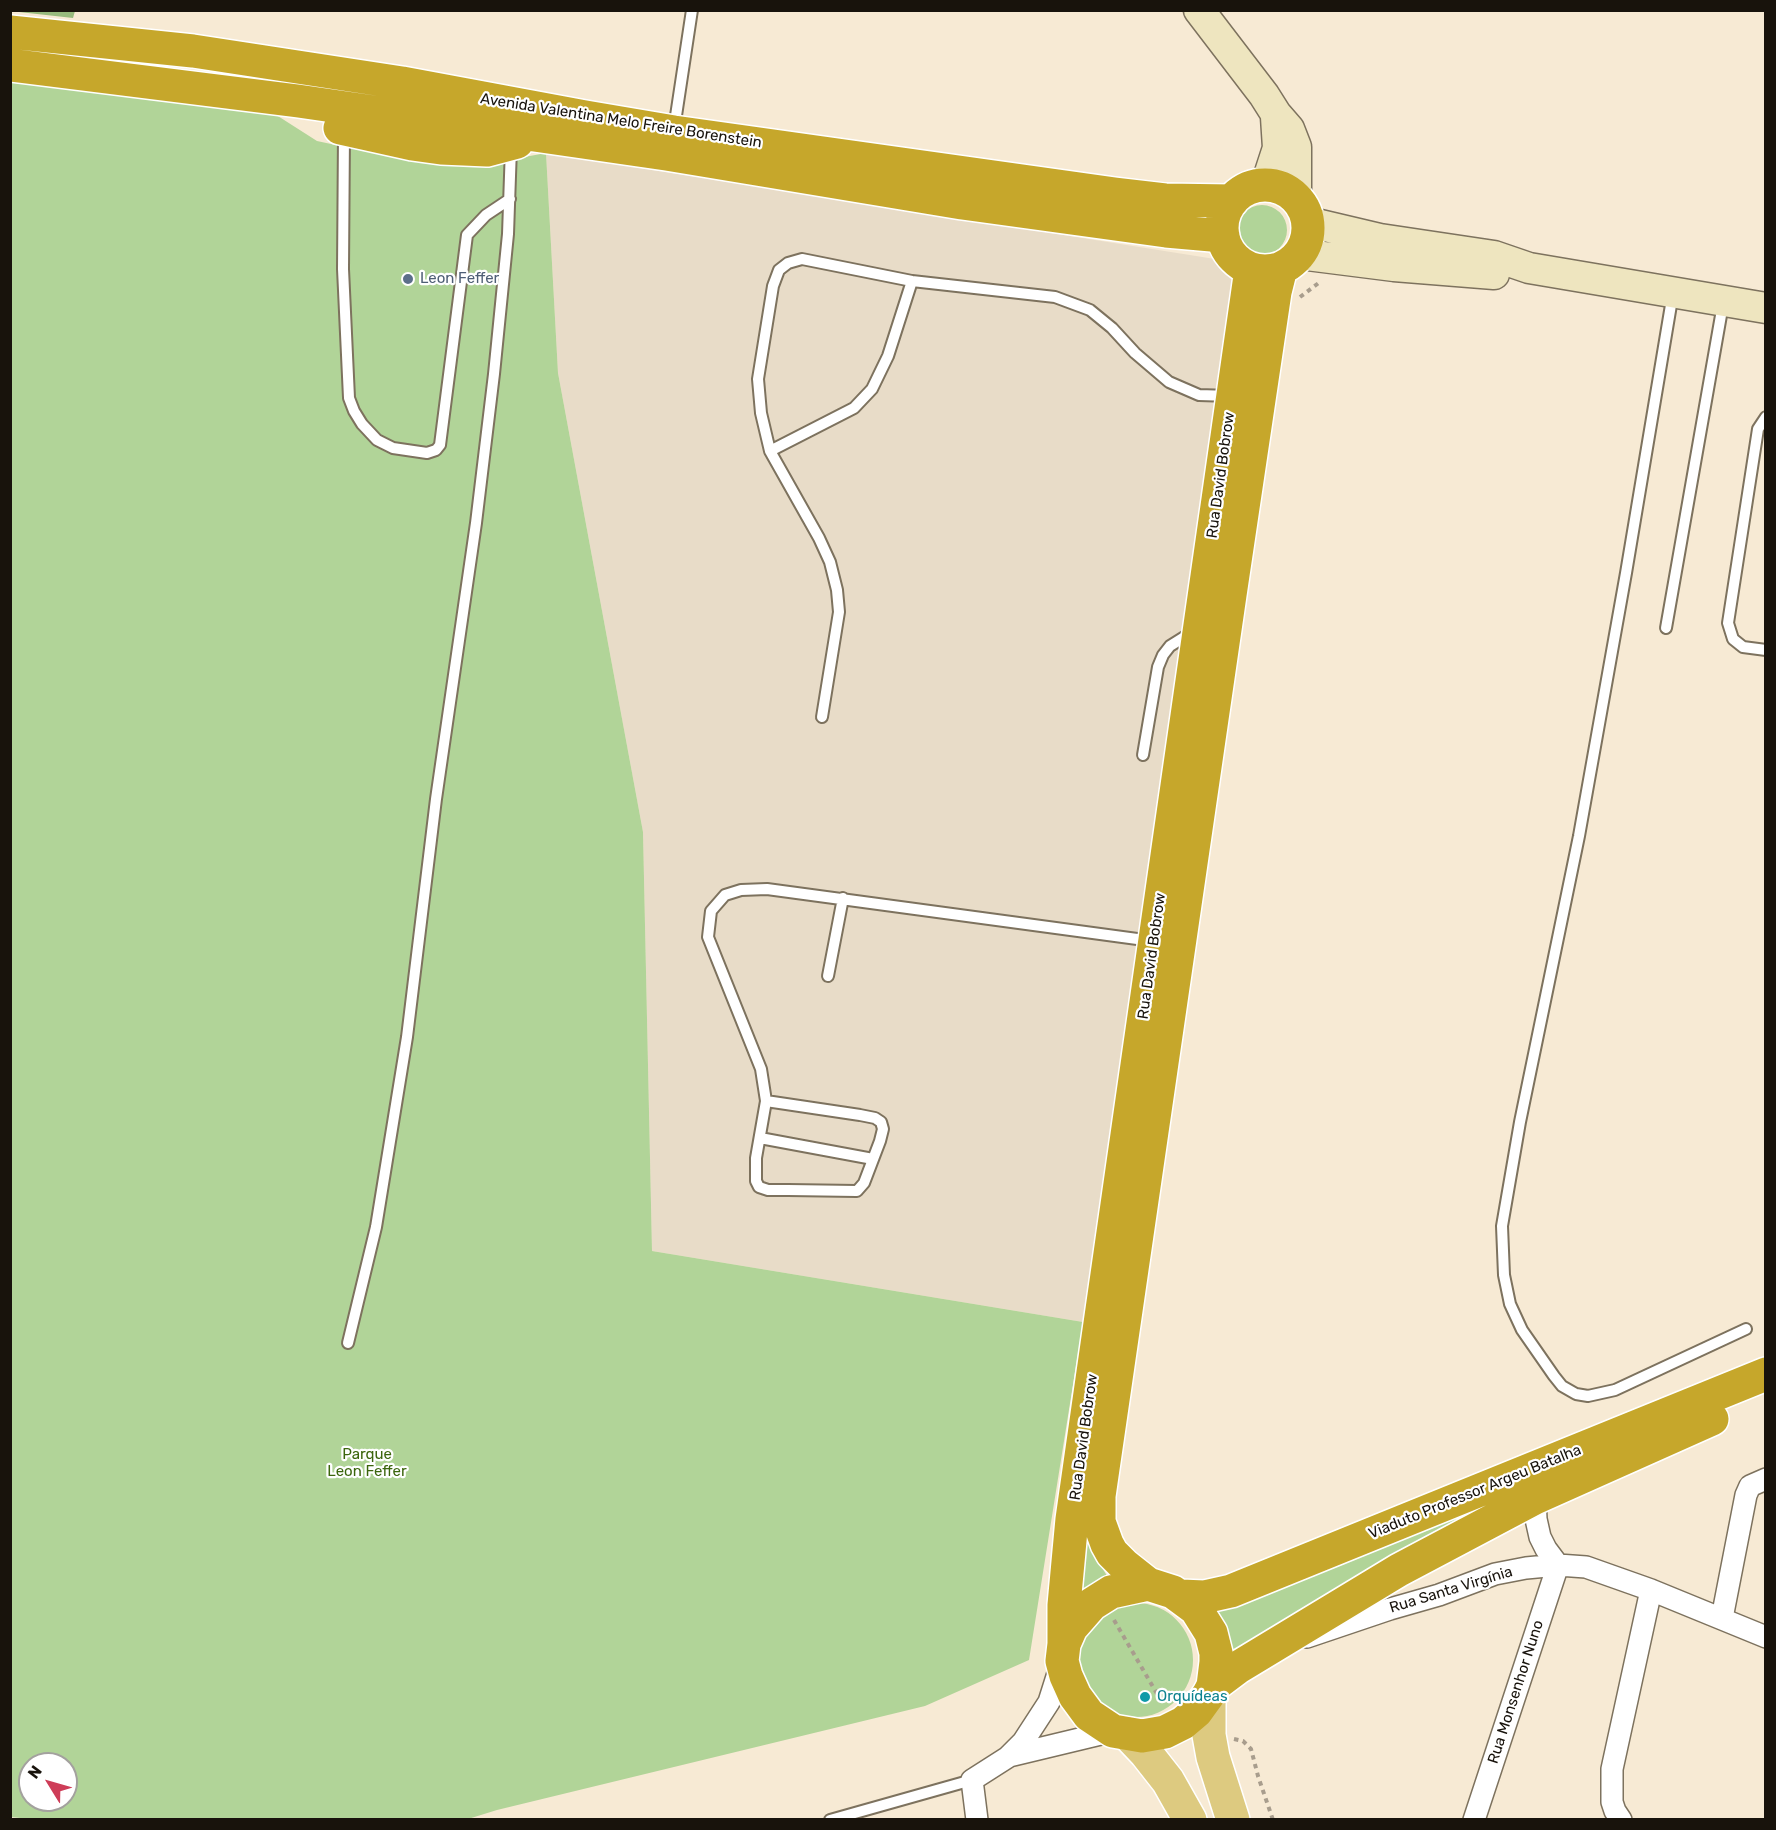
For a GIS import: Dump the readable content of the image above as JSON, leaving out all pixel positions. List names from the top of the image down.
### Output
{
  "streets": {
    "highway": [
      "Avenida Valentina Melo Freire Borenstein",
      "Rua David Bobrow",
      "Viaduto Professor Argeu Batalha",
      "Rua Santa Virgínia"
    ],
    "street": ["Rua Monsenhor Nuno"]
  },
  "crossings": [
    ["Avenida Valentina Melo Freire Borenstein", "Rua David Bobrow"],
    ["Rua David Bobrow", "Viaduto Professor Argeu Batalha"],
    ["Rua David Bobrow", "Rua Santa Virgínia"],
    ["Viaduto Professor Argeu Batalha", "Rua Santa Virgínia"],
    ["Rua Santa Virgínia", "Rua Monsenhor Nuno"]
  ],
  "parks": ["Parque Leon Feffer"],
  "places": ["Leon Feffer", "Orquídeas"],
  "north": "top left"
}
